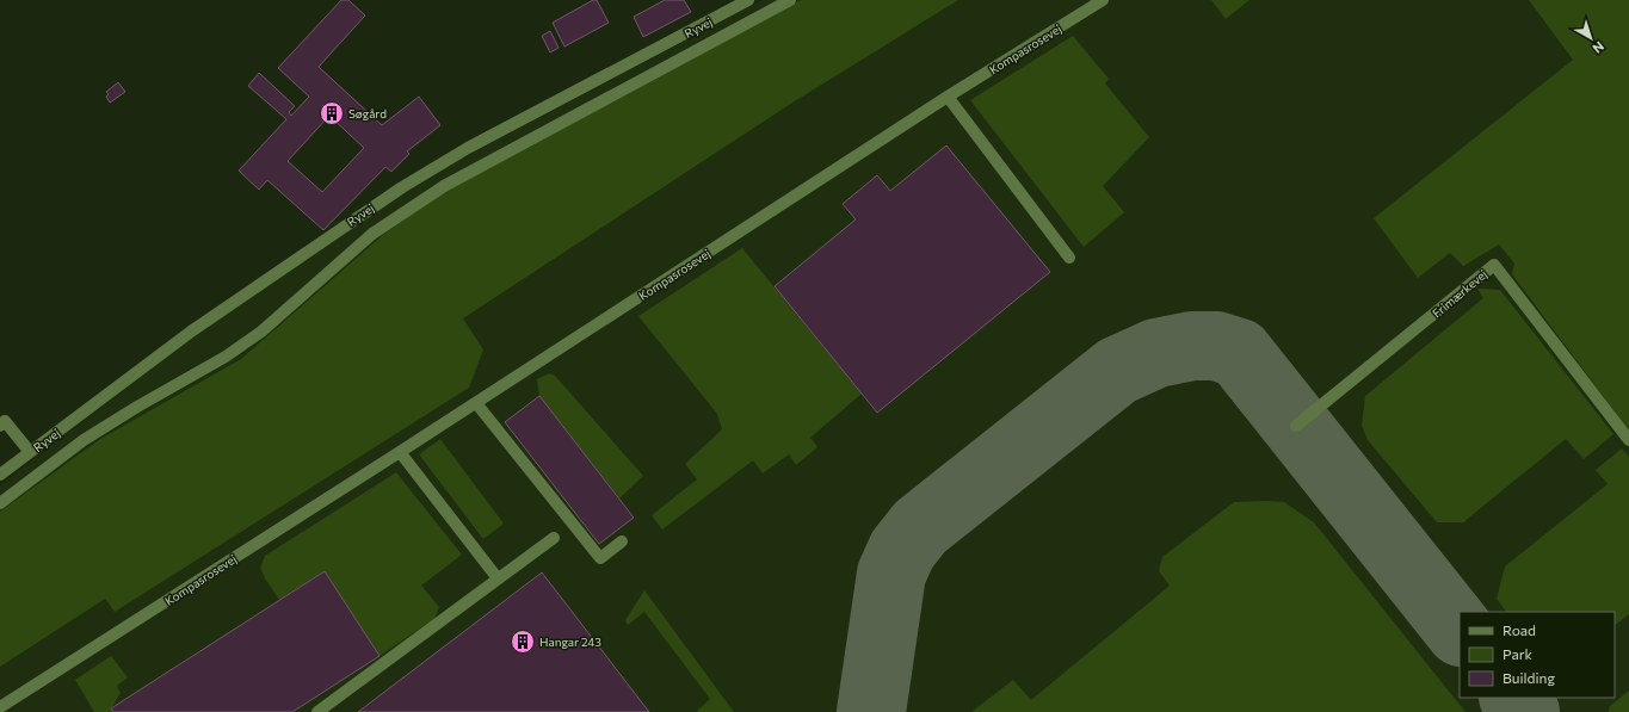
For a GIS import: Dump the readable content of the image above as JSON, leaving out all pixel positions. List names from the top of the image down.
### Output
{
  "streets": {
    "street": ["Ryvej", "Kompasrosevej", "Frimærkevej"]
  },
  "places": {
    "building": ["Søgård", "Hangar 243"]
  },
  "legend": ["Road", "Park", "Building"],
  "north": "bottom right"
}
